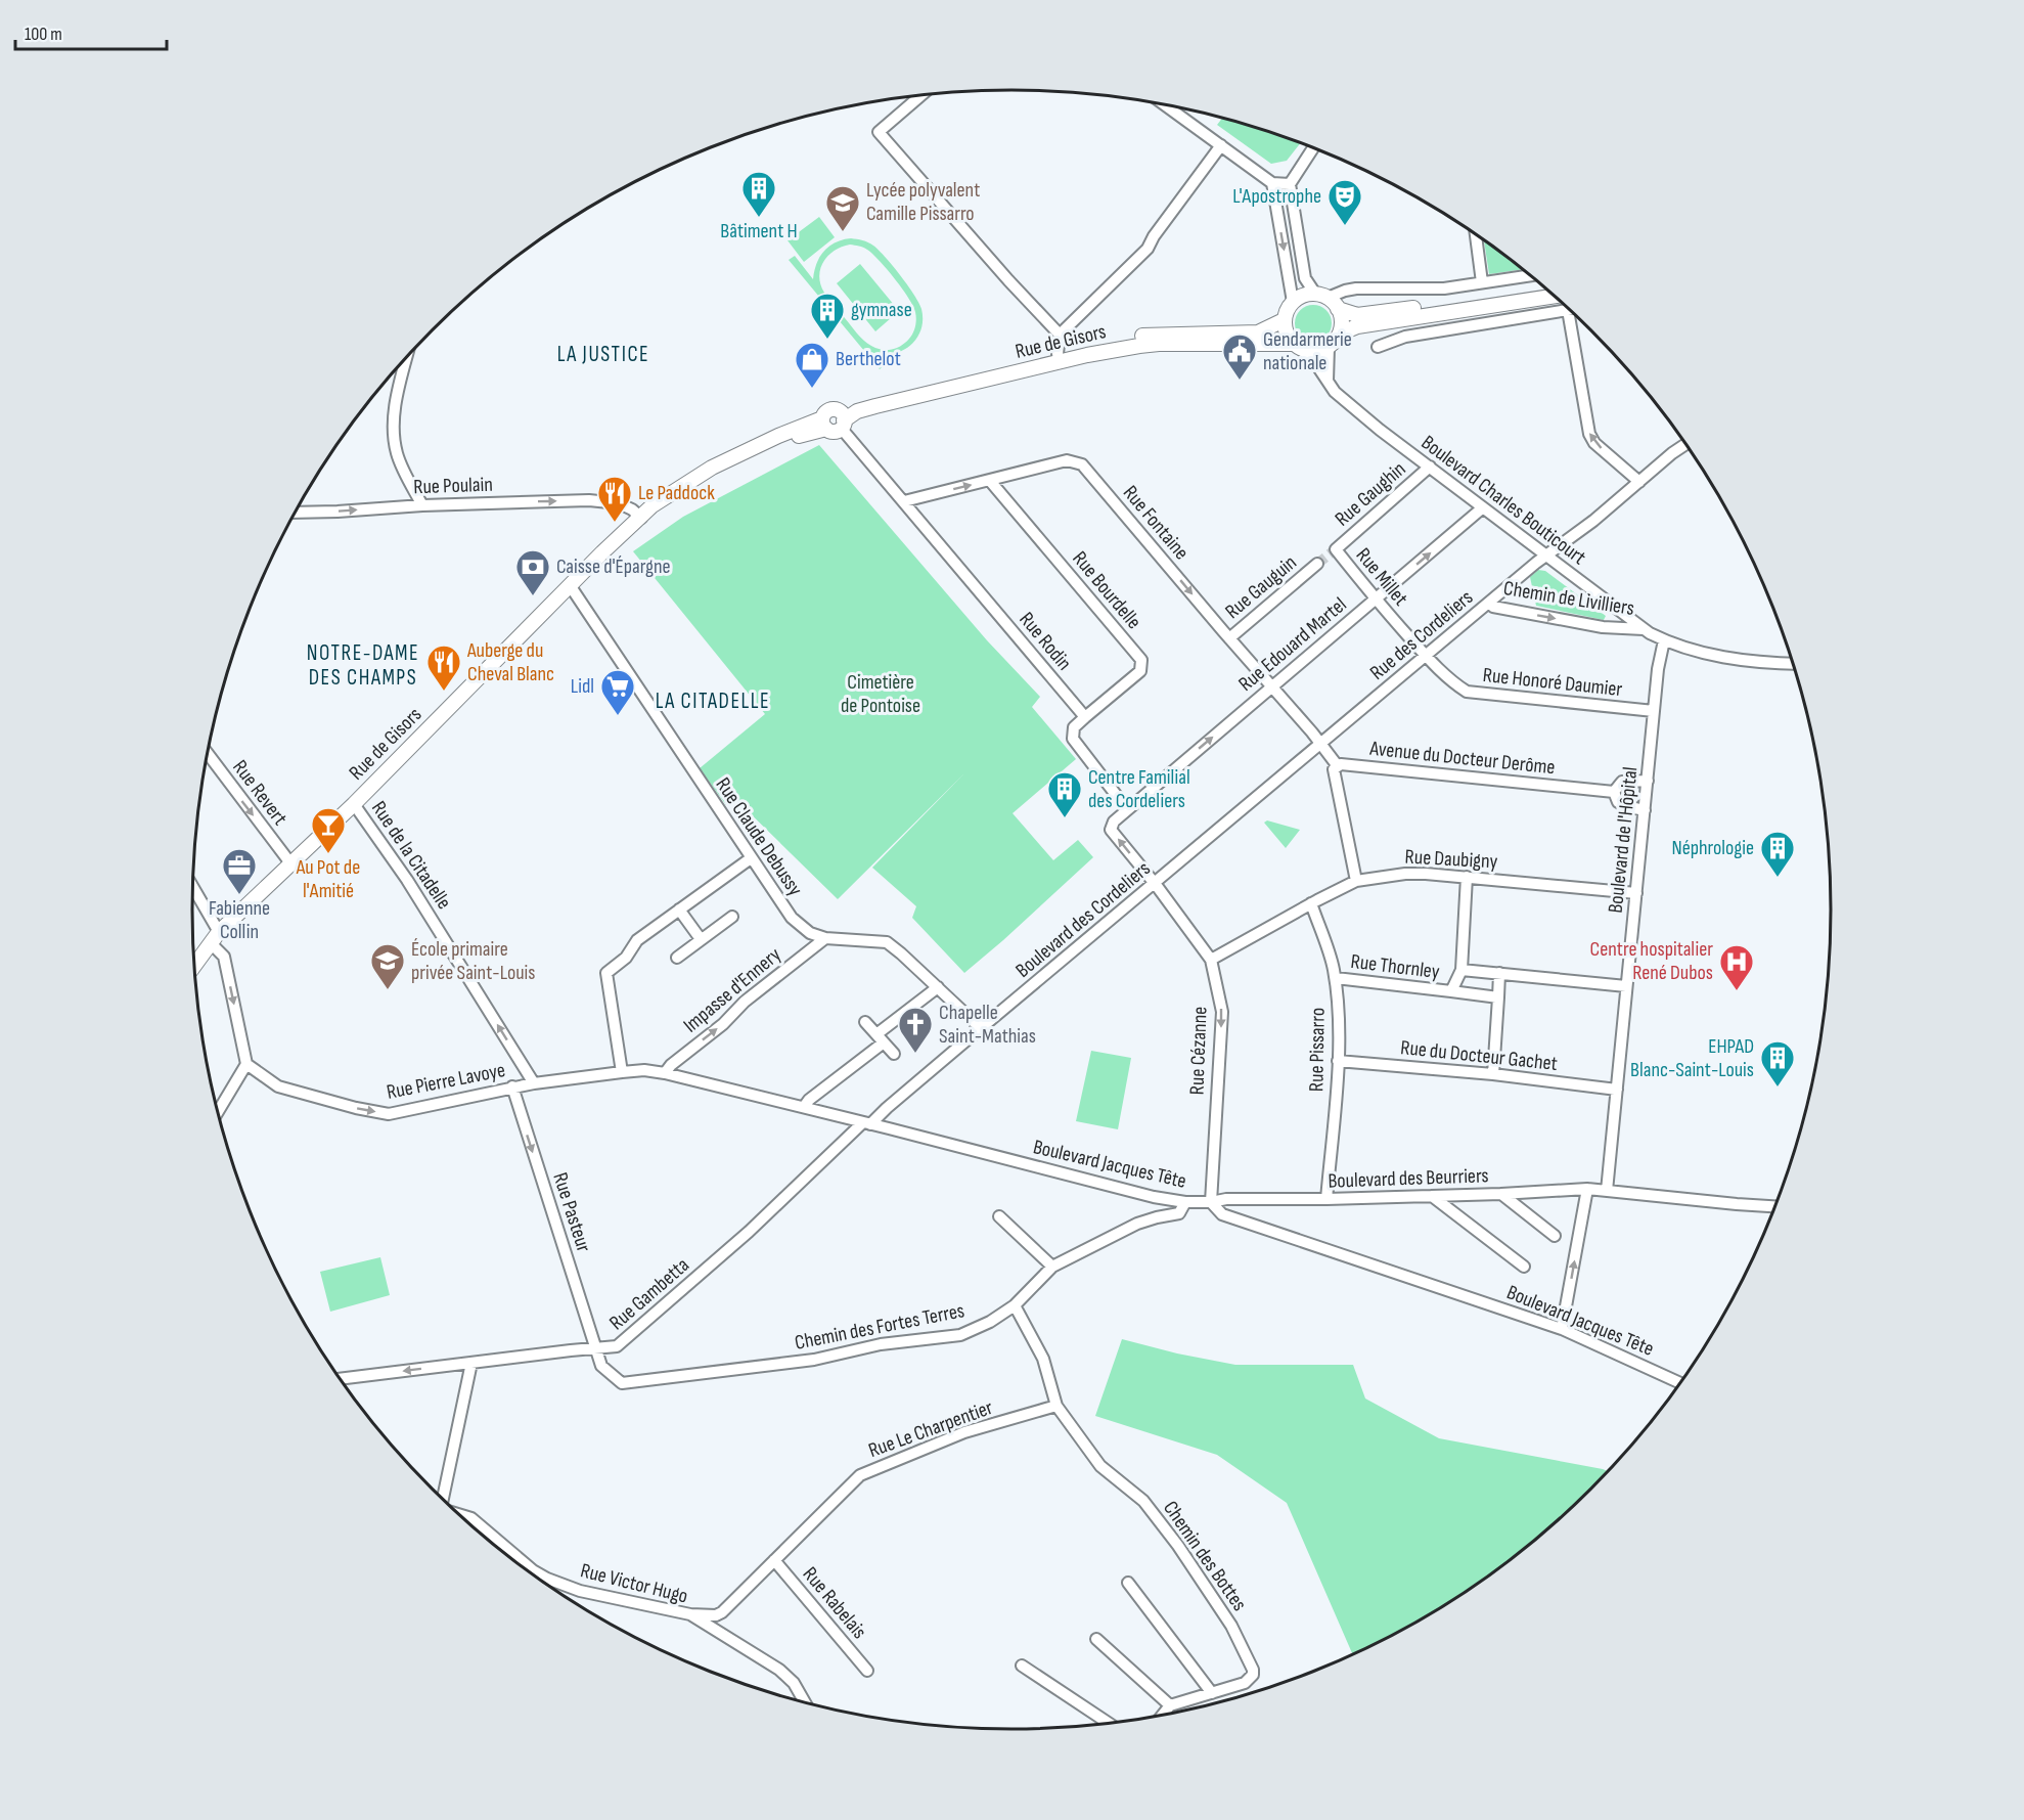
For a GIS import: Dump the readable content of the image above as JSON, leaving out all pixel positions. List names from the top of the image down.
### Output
{
  "streets": {
    "main road": ["Rue de Gisors"],
    "street": [
      "Rue Poulain",
      "Rue Gaughin",
      "Boulevard Charles Bouticourt",
      "Rue Fontaine",
      "Rue Millet",
      "Rue Gauguin",
      "Rue Bourdelle",
      "Chemin de Livilliers",
      "Rue des Cordeliers",
      "Rue Rodin",
      "Rue Edouard Martel",
      "Rue Honoré Daumier",
      "Avenue du Docteur Derôme",
      "Rue Revert",
      "Rue Claude Debussy",
      "Boulevard de l'Hôpital",
      "Rue de la Citadelle",
      "Rue Daubigny",
      "Boulevard des Cordeliers",
      "Rue Thornley",
      "Impasse d'Ennery",
      "Rue Pissarro",
      "Rue Cézanne",
      "Rue du Docteur Gachet",
      "Rue Pierre Lavoye",
      "Boulevard Jacques Tête",
      "Boulevard des Beurriers",
      "Rue Pasteur",
      "Rue Gambetta",
      "Chemin des Fortes Terres",
      "Rue Le Charpentier",
      "Chemin des Bottes",
      "Rue Victor Hugo",
      "Rue Rabelais"
    ]
  },
  "crossings": [
    ["Rue de Gisors", "Rue Poulain"],
    ["Rue de Gisors", "Boulevard Charles Bouticourt"],
    ["Rue de Gisors", "Rue Rodin"],
    ["Rue de Gisors", "Rue Revert"],
    ["Rue de Gisors", "Rue Claude Debussy"],
    ["Rue de Gisors", "Rue de la Citadelle"],
    ["Rue Gaughin", "Boulevard Charles Bouticourt"],
    ["Rue Gaughin", "Rue Millet"],
    ["Boulevard Charles Bouticourt", "Chemin de Livilliers"],
    ["Boulevard Charles Bouticourt", "Rue des Cordeliers"],
    ["Boulevard Charles Bouticourt", "Rue Edouard Martel"],
    ["Boulevard Charles Bouticourt", "Boulevard de l'Hôpital"],
    ["Rue Fontaine", "Rue Gauguin"],
    ["Rue Fontaine", "Rue Bourdelle"],
    ["Rue Fontaine", "Rue des Cordeliers"],
    ["Rue Fontaine", "Rue Rodin"],
    ["Rue Fontaine", "Rue Edouard Martel"],
    ["Rue Fontaine", "Boulevard des Cordeliers"],
    ["Rue Millet", "Rue des Cordeliers"],
    ["Rue Millet", "Rue Edouard Martel"],
    ["Rue Millet", "Rue Honoré Daumier"],
    ["Rue Bourdelle", "Rue Rodin"],
    ["Chemin de Livilliers", "Rue des Cordeliers"],
    ["Rue des Cordeliers", "Rue Honoré Daumier"],
    ["Rue des Cordeliers", "Boulevard des Cordeliers"],
    ["Rue Honoré Daumier", "Boulevard de l'Hôpital"],
    ["Avenue du Docteur Derôme", "Boulevard de l'Hôpital"],
    ["Rue Claude Debussy", "Boulevard des Cordeliers"],
    ["Rue Claude Debussy", "Impasse d'Ennery"],
    ["Boulevard de l'Hôpital", "Rue Daubigny"],
    ["Boulevard de l'Hôpital", "Rue Thornley"],
    ["Boulevard de l'Hôpital", "Rue du Docteur Gachet"],
    ["Boulevard de l'Hôpital", "Boulevard des Beurriers"],
    ["Rue de la Citadelle", "Rue Pierre Lavoye"],
    ["Rue de la Citadelle", "Boulevard Jacques Tête"],
    ["Rue Daubigny", "Rue Thornley"],
    ["Rue Daubigny", "Rue Pissarro"],
    ["Rue Daubigny", "Rue Cézanne"],
    ["Boulevard des Cordeliers", "Rue Cézanne"],
    ["Boulevard des Cordeliers", "Boulevard Jacques Tête"],
    ["Boulevard des Cordeliers", "Rue Gambetta"],
    ["Rue Thornley", "Rue Pissarro"],
    ["Impasse d'Ennery", "Boulevard Jacques Tête"],
    ["Rue Pissarro", "Rue du Docteur Gachet"],
    ["Rue Pissarro", "Boulevard des Beurriers"],
    ["Rue Cézanne", "Boulevard Jacques Tête"],
    ["Rue Cézanne", "Boulevard des Beurriers"],
    ["Rue Pierre Lavoye", "Boulevard Jacques Tête"],
    ["Rue Pierre Lavoye", "Rue Pasteur"],
    ["Boulevard Jacques Tête", "Boulevard des Beurriers"],
    ["Boulevard Jacques Tête", "Rue Gambetta"],
    ["Boulevard Jacques Tête", "Chemin des Fortes Terres"],
    ["Rue Pasteur", "Rue Gambetta"],
    ["Rue Pasteur", "Chemin des Fortes Terres"],
    ["Rue Gambetta", "Chemin des Fortes Terres"],
    ["Rue Le Charpentier", "Chemin des Bottes"],
    ["Rue Le Charpentier", "Rue Victor Hugo"],
    ["Rue Le Charpentier", "Rue Rabelais"]
  ],
  "one_way": [
    "Rue Poulain",
    "Rue Fontaine",
    "Chemin de Livilliers",
    "Rue Edouard Martel",
    "Rue Revert",
    "Rue de la Citadelle",
    "Rue Cézanne",
    "Rue Pierre Lavoye",
    "Rue Pasteur"
  ],
  "districts": ["LA JUSTICE", "NOTRE-DAME DES CHAMPS", "LA CITADELLE"],
  "parks": ["Cimetière de Pontoise"],
  "places": {
    "building": [
      "Bâtiment H",
      "gymnase",
      "Centre Familial des Cordeliers",
      "Néphrologie",
      "EHPAD Blanc-Saint-Louis"
    ],
    "theatre": ["L'Apostrophe"],
    "school or university": ["Lycée polyvalent Camille Pissarro", "École primaire privée Saint-Louis"],
    "public building": ["Gendarmerie nationale"],
    "shop": ["Berthelot"],
    "restaurant": ["Le Paddock", "Auberge du Cheval Blanc"],
    "bank": ["Caisse d'Épargne"],
    "supermarket": ["Lidl"],
    "bar": ["Au Pot de l'Amitié"],
    "office": ["Fabienne Collin"],
    "hospital": ["Centre hospitalier René Dubos"],
    "church": ["Chapelle Saint-Mathias"]
  },
  "scale_bar": "100 m"
}
